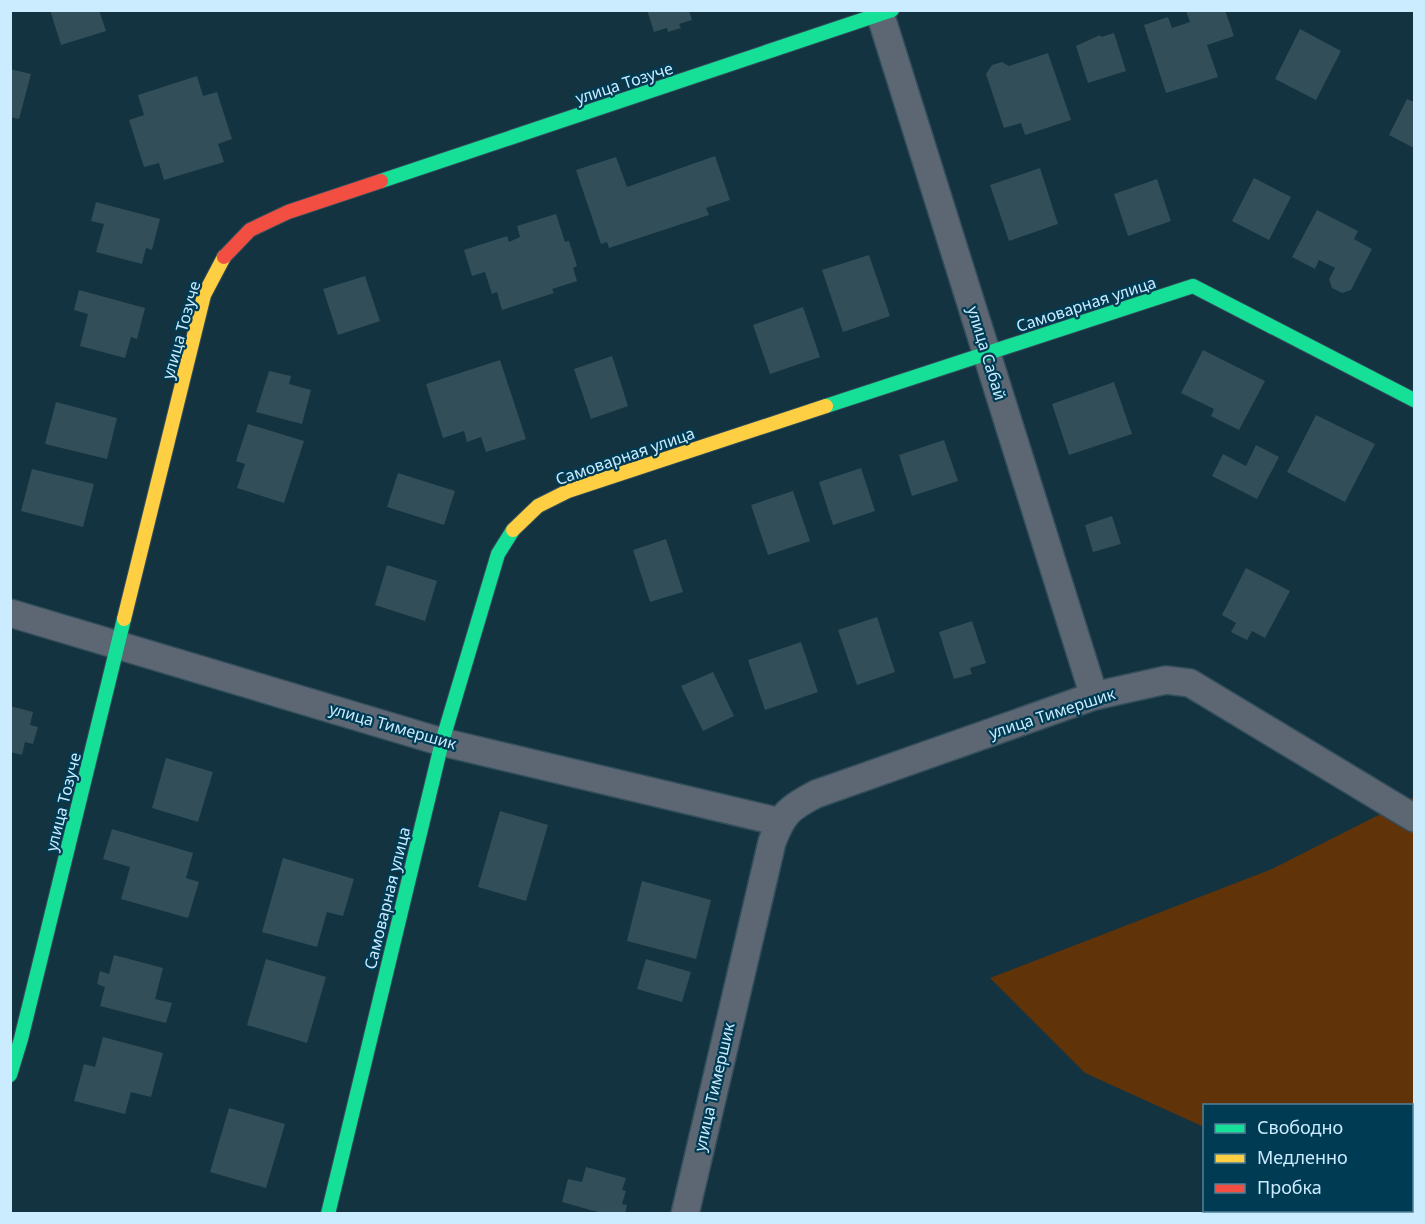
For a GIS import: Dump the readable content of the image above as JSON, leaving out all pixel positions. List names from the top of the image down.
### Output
{
  "streets": {
    "street": [
      "улица Тозуче",
      "Самоварная улица",
      "улица Сабай",
      "улица Тимершик"
    ]
  },
  "crossings": [
    ["улица Тозуче", "улица Сабай"],
    ["улица Тозуче", "улица Тимершик"],
    ["Самоварная улица", "улица Сабай"],
    ["Самоварная улица", "улица Тимершик"],
    ["улица Сабай", "улица Тимершик"]
  ],
  "legend": ["Свободно", "Медленно", "Пробка"]
}
